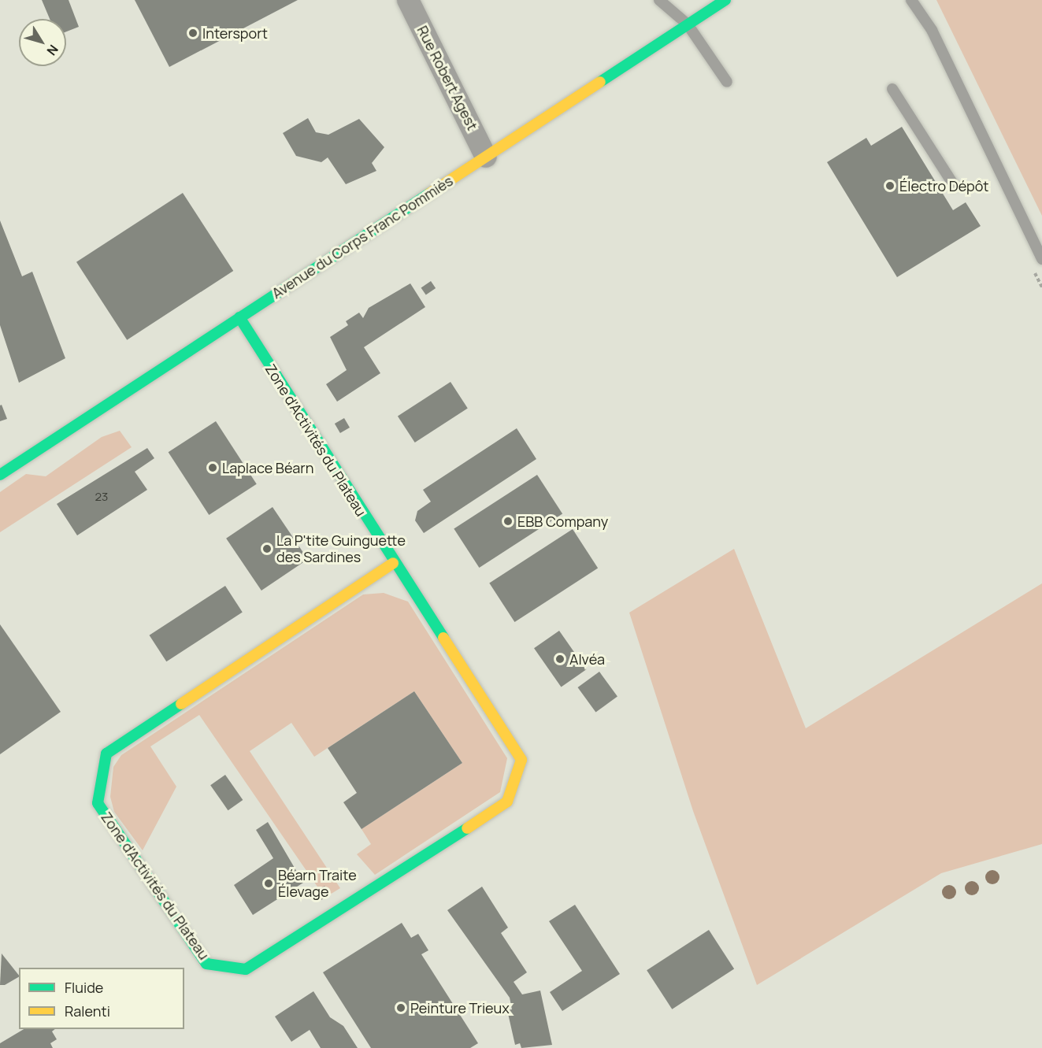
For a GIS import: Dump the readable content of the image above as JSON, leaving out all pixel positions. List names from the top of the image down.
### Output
{
  "streets": {
    "street": ["Rue Robert Agest", "Avenue du Corps Franc Pommiès", "Zone d'Activités du Plateau"]
  },
  "crossings": [
    ["Rue Robert Agest", "Avenue du Corps Franc Pommiès"],
    ["Avenue du Corps Franc Pommiès", "Zone d'Activités du Plateau"]
  ],
  "places": [
    "Intersport",
    "Électro Dépôt",
    "Laplace Béarn",
    "EBB Company",
    "La P'tite Guinguette des Sardines",
    "Alvéa",
    "Béarn Traite Élevage",
    "Peinture Trieux"
  ],
  "house_numbers": ["23"],
  "legend": ["Fluide", "Ralenti"],
  "north": "bottom right"
}
